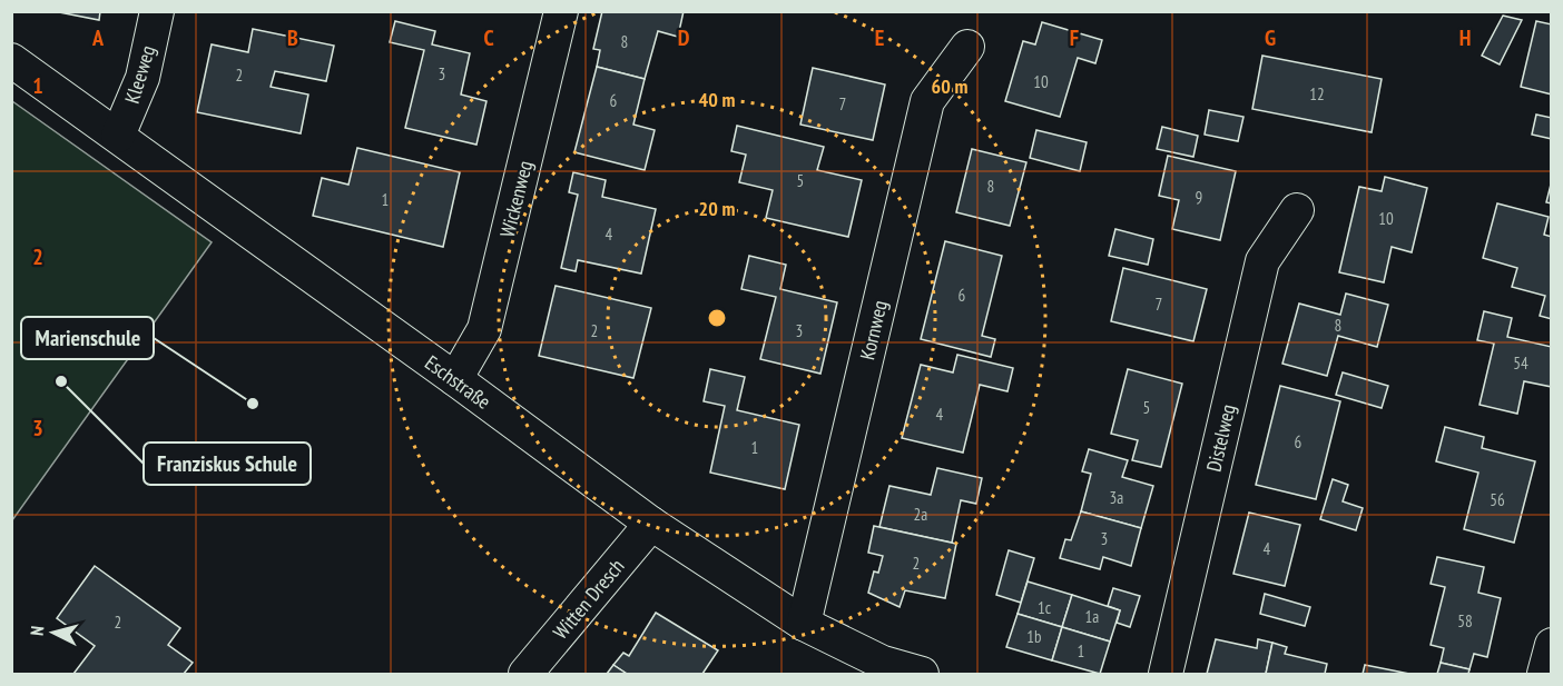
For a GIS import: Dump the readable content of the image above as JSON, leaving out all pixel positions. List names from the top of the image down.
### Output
{
  "streets": {
    "street": [
      "Kleeweg",
      "Wickenweg",
      "Kornweg",
      "Eschstraße",
      "Distelweg",
      "Witten Dresch"
    ]
  },
  "crossings": [
    ["Kleeweg", "Eschstraße"],
    ["Wickenweg", "Eschstraße"],
    ["Kornweg", "Eschstraße"],
    ["Eschstraße", "Witten Dresch"]
  ],
  "places": ["Franziskus Schule", "Marienschule"],
  "house_numbers": [
    "8",
    "3",
    "2",
    "10",
    "12",
    "6",
    "7",
    "5",
    "8",
    "9",
    "1",
    "10",
    "4",
    "6",
    "7",
    "8",
    "2",
    "3",
    "54",
    "5",
    "4",
    "6",
    "1",
    "3a",
    "56",
    "2a",
    "3",
    "4",
    "2",
    "1c",
    "1a",
    "58",
    "2",
    "1b",
    "1"
  ],
  "north": "left",
  "grid": {
    "columns": [
      "A",
      "B",
      "C",
      "D",
      "E",
      "F",
      "G",
      "H"
    ],
    "rows": ["1", "2", "3"]
  },
  "rings": ["60 m", "40 m", "20 m"]
}
